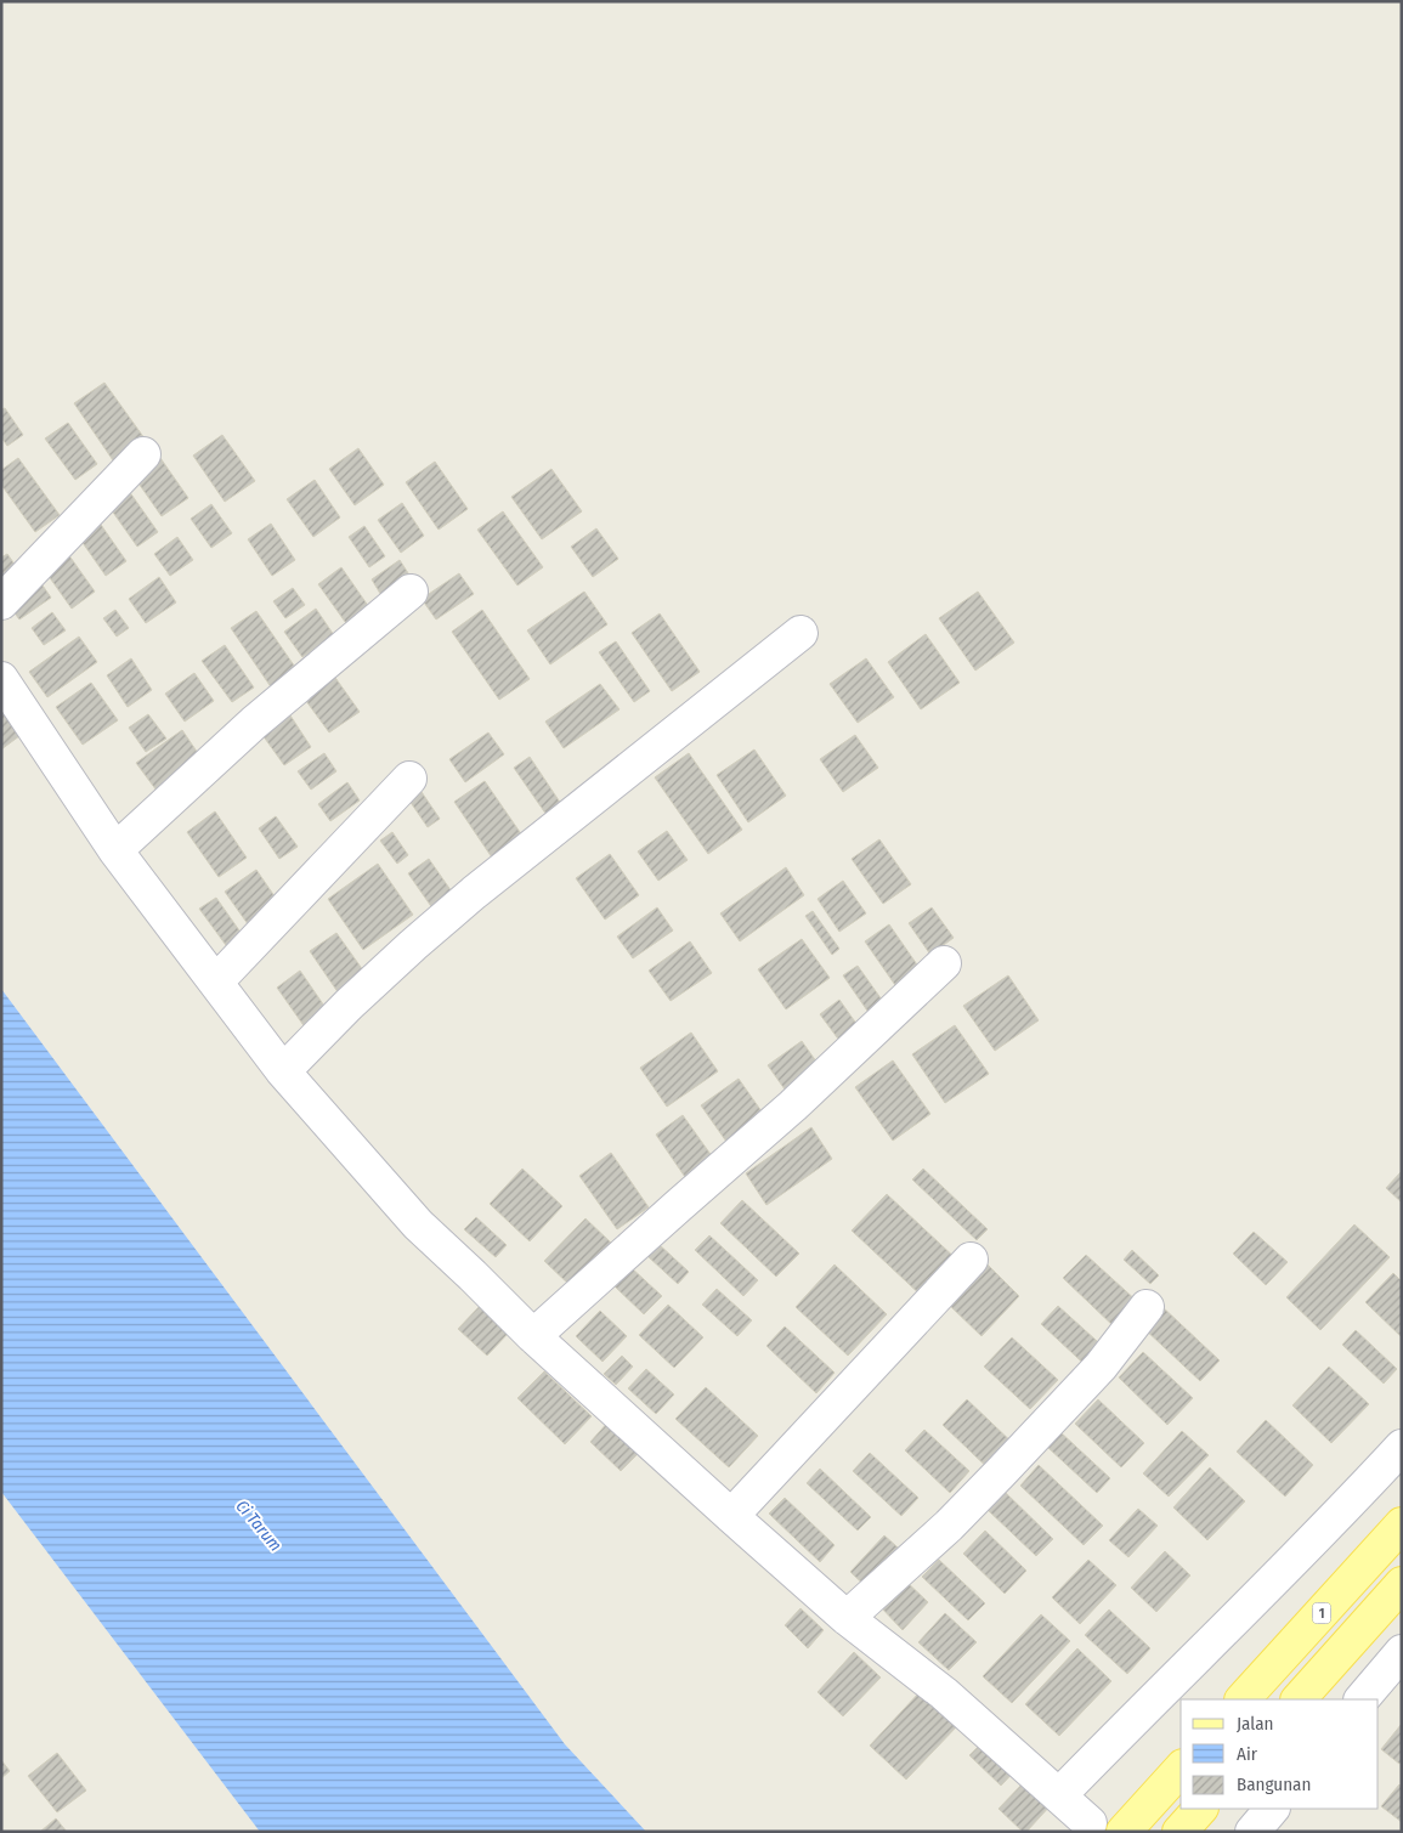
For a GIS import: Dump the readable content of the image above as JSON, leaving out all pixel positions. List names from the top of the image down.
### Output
{
  "streets": {
    "main road": ["1"]
  },
  "water": ["Ci Tarum"],
  "legend": ["Jalan", "Air", "Bangunan"]
}
